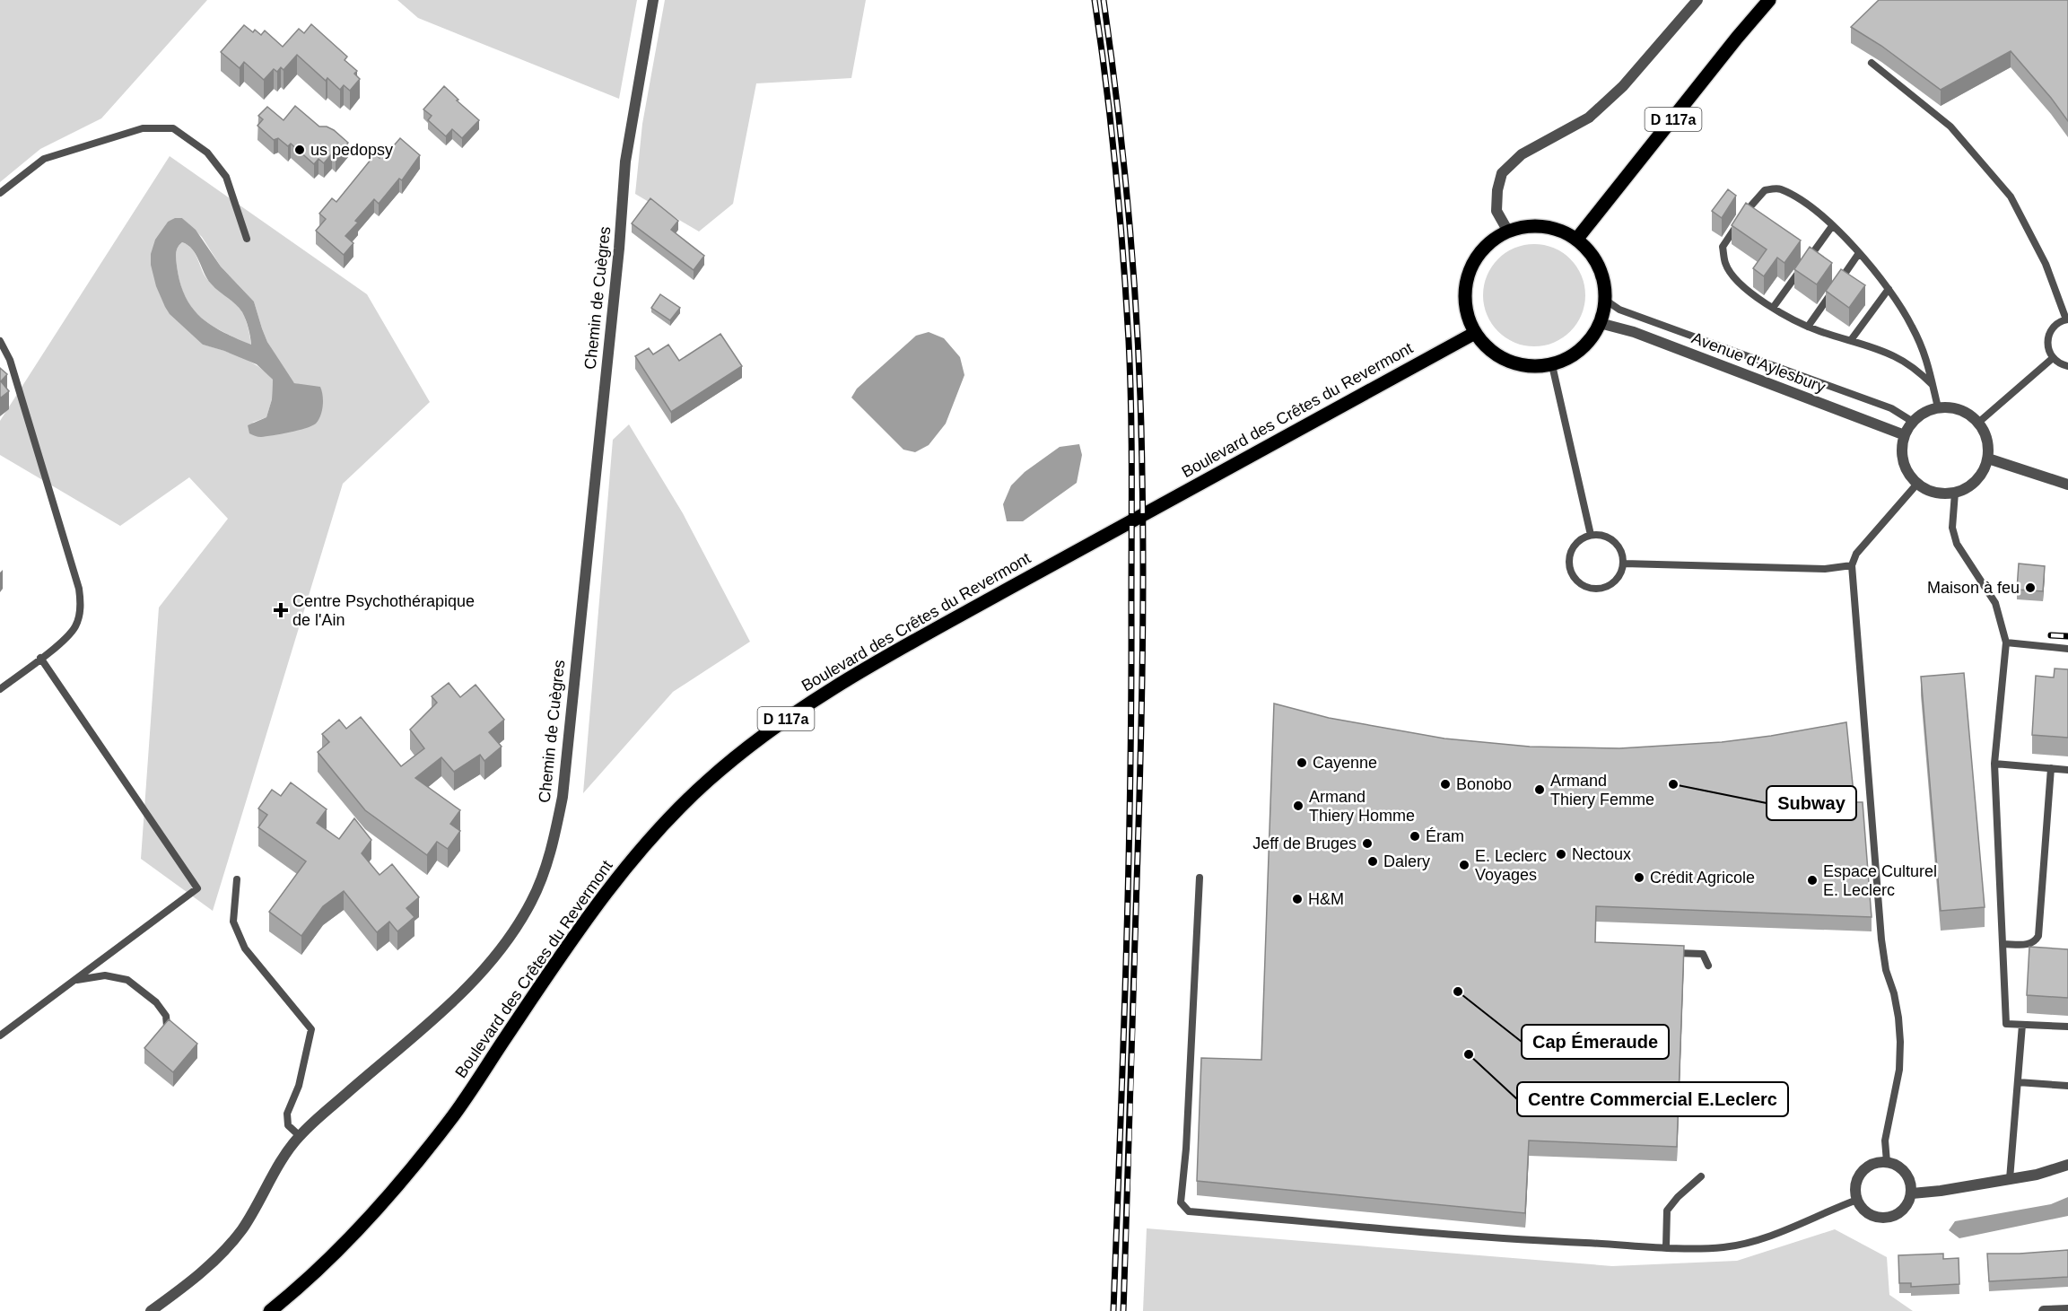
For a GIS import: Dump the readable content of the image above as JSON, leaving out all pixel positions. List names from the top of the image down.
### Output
{
  "streets": {
    "main road": ["D 117a", "Boulevard des Crêtes du Revermont"],
    "street": ["Chemin de Cuègres", "Avenue d'Aylesbury"]
  },
  "crossings": [
    ["D 117a", "Avenue d'Aylesbury"],
    ["D 117a", "Boulevard des Crêtes du Revermont"],
    ["Avenue d'Aylesbury", "Boulevard des Crêtes du Revermont"]
  ],
  "places": {
    "other": [
      "us pedopsy",
      "Maison à feu",
      "Cayenne",
      "Bonobo",
      "Subway",
      "Armand Thiery Femme",
      "Armand Thiery Homme",
      "Éram",
      "Jeff de Bruges",
      "Nectoux",
      "Dalery",
      "E. Leclerc Voyages",
      "Crédit Agricole",
      "Espace Culturel E. Leclerc",
      "H&M",
      "Cap Émeraude",
      "Centre Commercial E.Leclerc"
    ],
    "health": ["Centre Psychothérapique de l'Ain"]
  }
}
